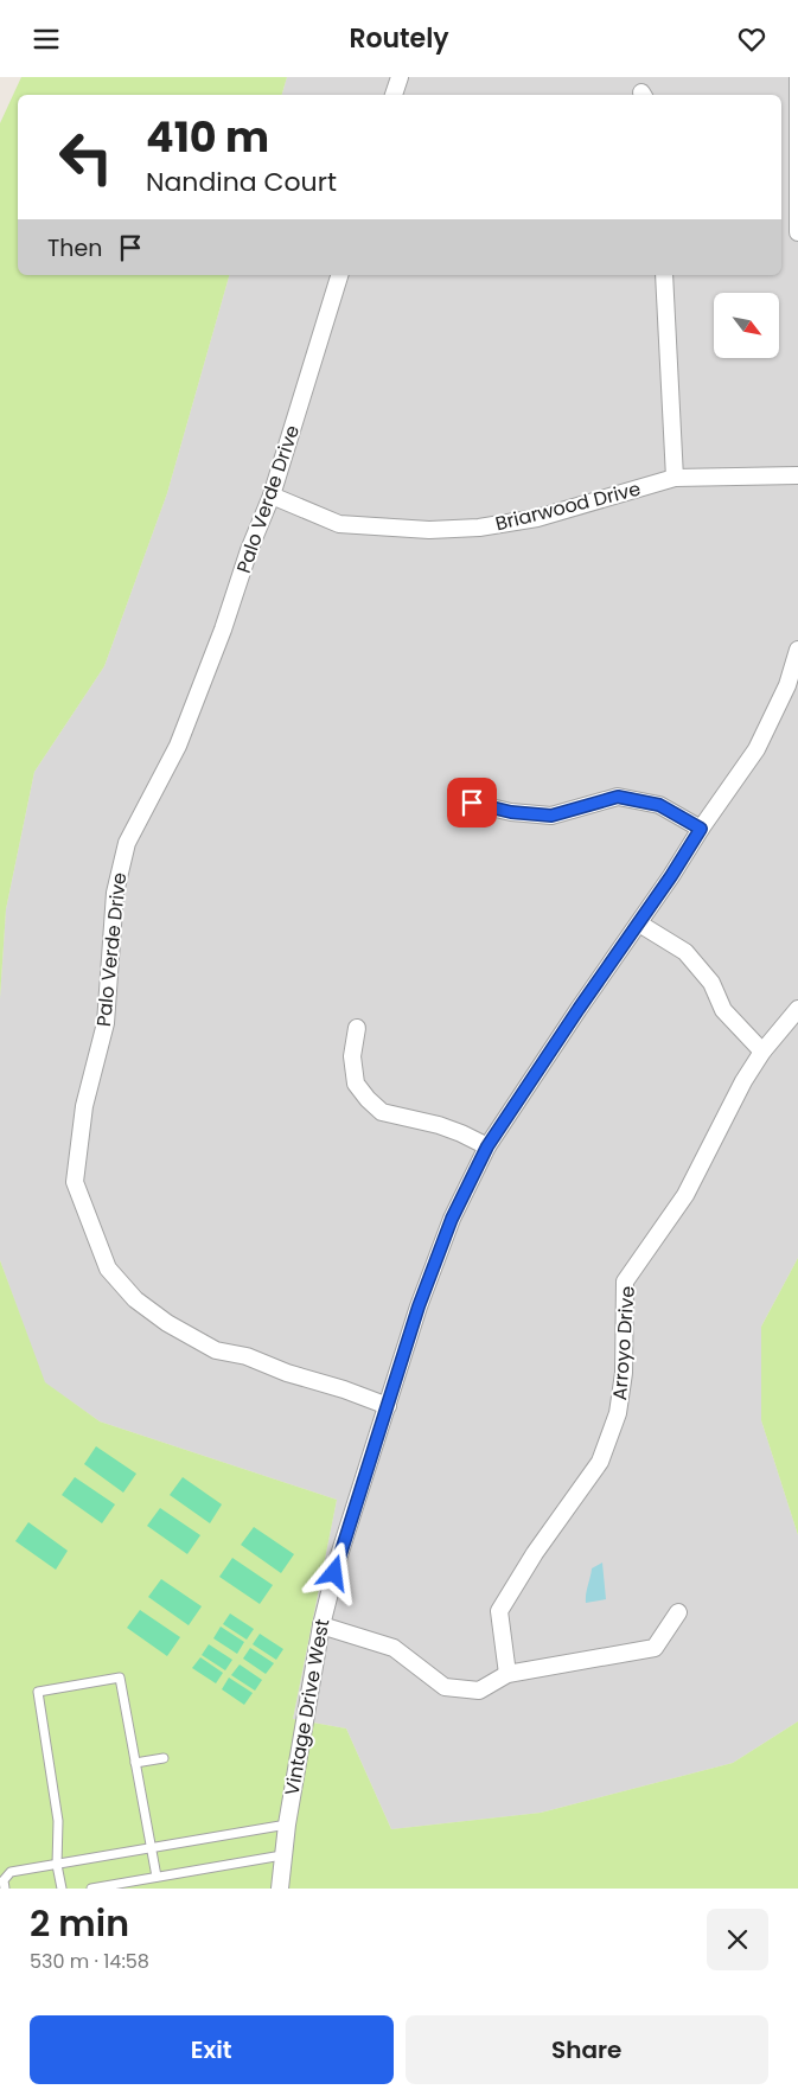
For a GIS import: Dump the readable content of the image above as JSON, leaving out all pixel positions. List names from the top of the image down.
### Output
{
  "streets": {
    "street": [
      "Palo Verde Drive",
      "Briarwood Drive",
      "Arroyo Drive",
      "Vintage Drive West"
    ]
  },
  "crossings": [
    ["Palo Verde Drive", "Briarwood Drive"],
    ["Palo Verde Drive", "Vintage Drive West"]
  ],
  "north": "bottom right",
  "page": {
    "header": "Routely",
    "turn": ["410 m", "Nandina Court"],
    "then": "Then",
    "heading": ["2 min", "530 m · 14:58"],
    "buttons": ["Exit", "Share"]
  }
}
